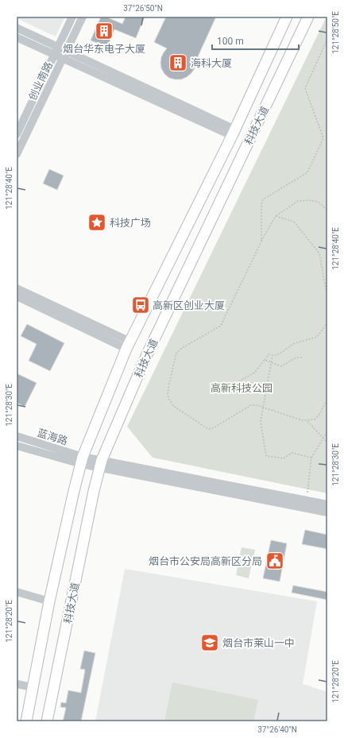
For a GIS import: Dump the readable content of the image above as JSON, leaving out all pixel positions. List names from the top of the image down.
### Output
{
  "streets": {
    "main road": ["科技大道"],
    "street": ["创业南路", "蓝海路"]
  },
  "crossings": [
    ["科技大道", "蓝海路"]
  ],
  "parks": ["高新科技公园"],
  "places": {
    "building": ["烟台华东电子大厦", "海科大厦"],
    "place": ["科技广场"],
    "bus stop": ["高新区创业大厦"],
    "public building": ["烟台市公安局高新区分局"],
    "school or university": ["烟台市莱山一中"]
  },
  "scale_bar": "100 m",
  "coordinates": [
    "37°26'50\"N",
    "121°28'50\"E",
    "121°28'40\"E",
    "121°28'30\"E",
    "121°28'20\"E",
    "37°26'40\"N"
  ]
}
